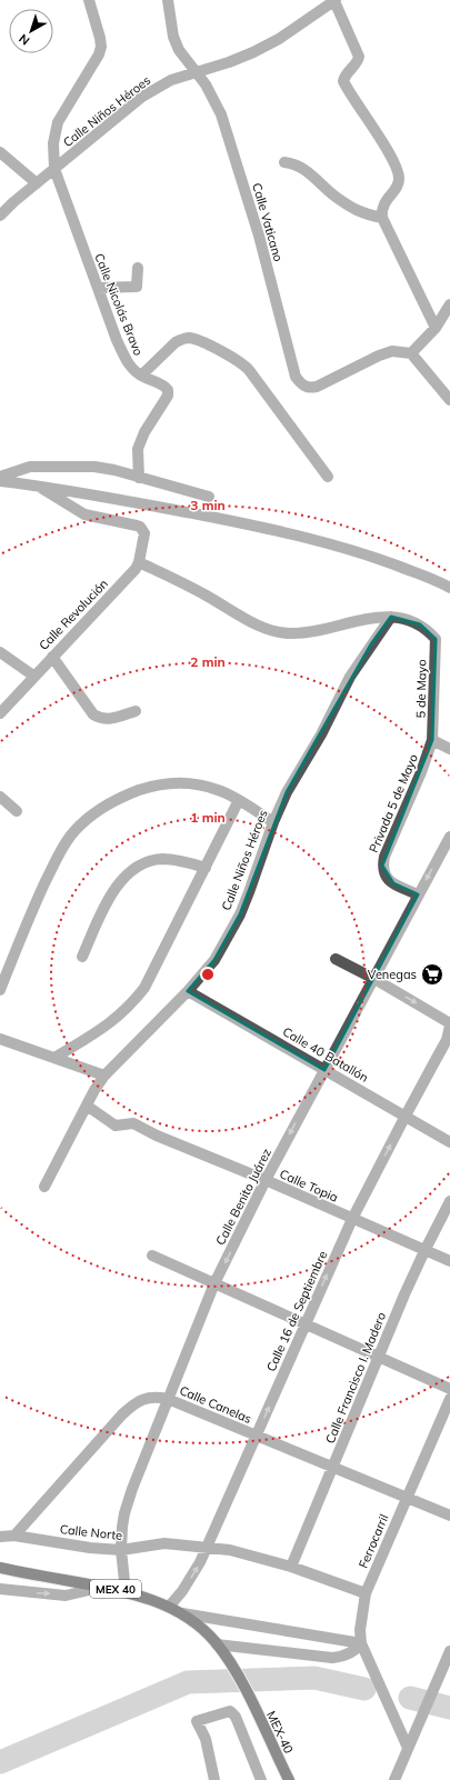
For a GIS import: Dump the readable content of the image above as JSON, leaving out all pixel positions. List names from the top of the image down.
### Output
{
  "streets": {
    "main road": ["MEX 40", "MEX-40"],
    "street": [
      "Calle Niños Héroes",
      "Calle Vaticano",
      "Calle Nicolás Bravo",
      "Calle Revolución",
      "5 de Mayo",
      "Privada 5 de Mayo",
      "Calle 40 Batallón",
      "Calle Topia",
      "Calle Benito Juárez",
      "Calle 16 de Septiembre",
      "Calle Francisco I. Madero",
      "Calle Canelas",
      "Calle Norte",
      "Ferrocarril"
    ]
  },
  "crossings": [
    ["Calle Niños Héroes", "Calle Vaticano"],
    ["Calle Niños Héroes", "Calle Nicolás Bravo"],
    ["Calle Niños Héroes", "5 de Mayo"],
    ["Calle Niños Héroes", "Calle 40 Batallón"],
    ["Calle Niños Héroes", "Calle Topia"],
    ["5 de Mayo", "Privada 5 de Mayo"],
    ["Privada 5 de Mayo", "Calle Benito Juárez"],
    ["Calle 40 Batallón", "Calle Benito Juárez"],
    ["Calle 40 Batallón", "Calle 16 de Septiembre"],
    ["Calle Topia", "Calle Benito Juárez"],
    ["Calle Topia", "Calle 16 de Septiembre"],
    ["Calle Topia", "Calle Francisco I. Madero"],
    ["Calle Benito Juárez", "Calle Canelas"],
    ["Calle Benito Juárez", "Calle Norte"],
    ["Calle Benito Juárez", "MEX 40"],
    ["Calle 16 de Septiembre", "Calle Canelas"],
    ["Calle 16 de Septiembre", "Calle Norte"],
    ["Calle 16 de Septiembre", "MEX 40"],
    ["Calle Francisco I. Madero", "Calle Canelas"],
    ["Calle Canelas", "Calle Norte"],
    ["Calle Canelas", "Ferrocarril"],
    ["MEX 40", "MEX-40"]
  ],
  "one_way": ["Calle Benito Juárez", "Calle 16 de Septiembre"],
  "places": {
    "supermarket": ["Venegas"]
  },
  "north": "bottom left",
  "rings": ["3 min", "2 min", "1 min"]
}
